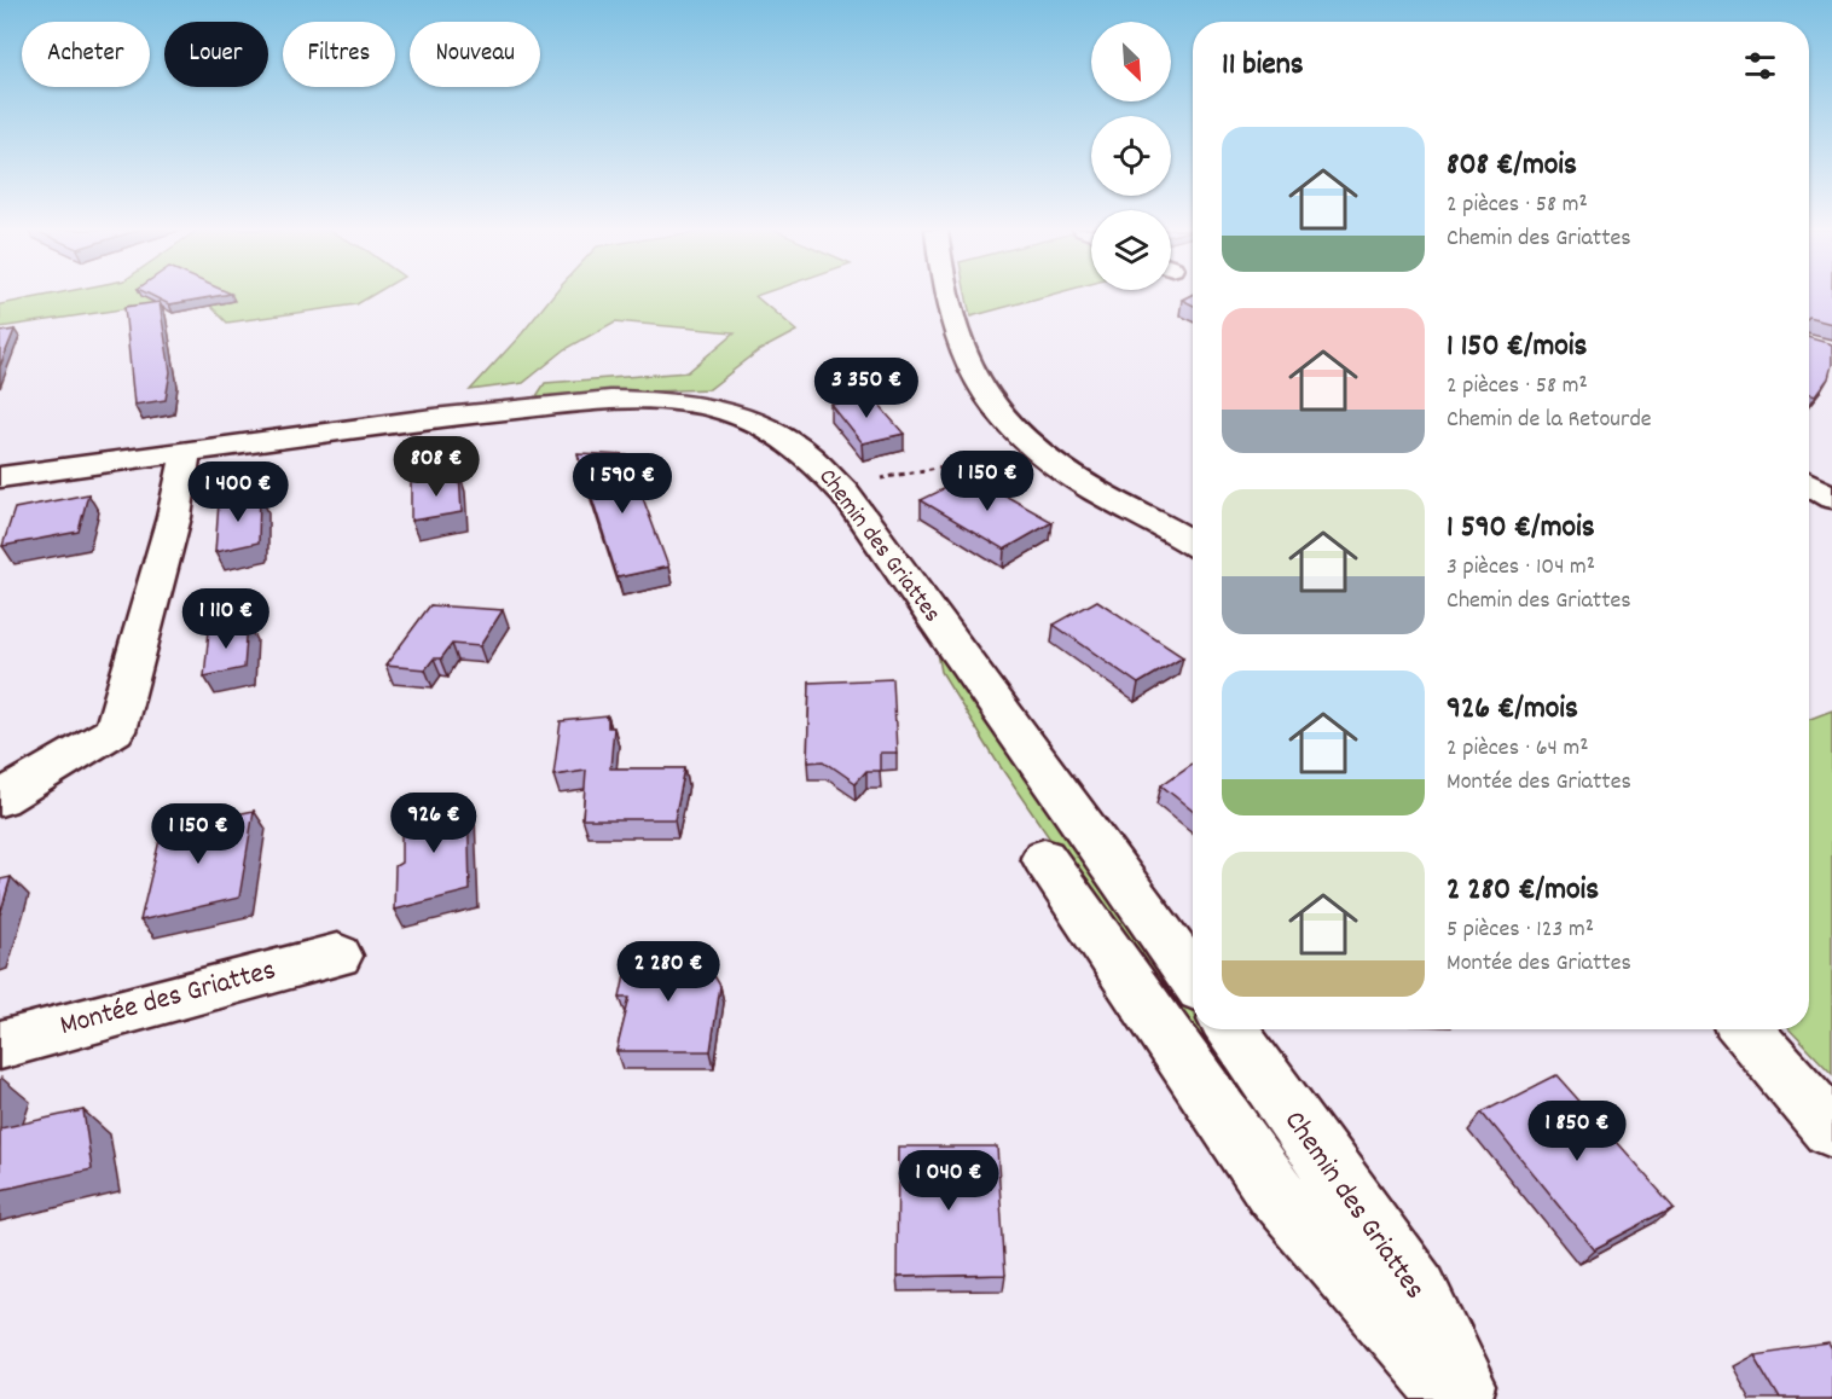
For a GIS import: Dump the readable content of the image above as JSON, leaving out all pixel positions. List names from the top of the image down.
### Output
{
  "streets": {
    "street": ["Chemin des Griattes", "Montée des Griattes"]
  },
  "north": "bottom right",
  "page": {
    "chip": [
      "Acheter",
      "Louer",
      "Filtres",
      "Nouveau"
    ],
    "heading": "11 biens",
    "list": [
      {
        "name": "808 €/mois",
        "note": "2 pièces · 58 m² · Chemin des Griattes"
      },
      {
        "name": "1 150 €/mois",
        "note": "2 pièces · 58 m² · Chemin de la Retourde"
      },
      {
        "name": "1 590 €/mois",
        "note": "3 pièces · 104 m² · Chemin des Griattes"
      },
      {
        "name": "926 €/mois",
        "note": "2 pièces · 64 m² · Montée des Griattes"
      },
      {
        "name": "2 280 €/mois",
        "note": "5 pièces · 123 m² · Montée des Griattes"
      }
    ],
    "price": [
      "3 350 €",
      "808 €",
      "1 150 €",
      "1 590 €",
      "1 400 €",
      "1 110 €",
      "926 €",
      "1 150 €",
      "2 280 €",
      "1 850 €",
      "1 040 €"
    ]
  }
}
